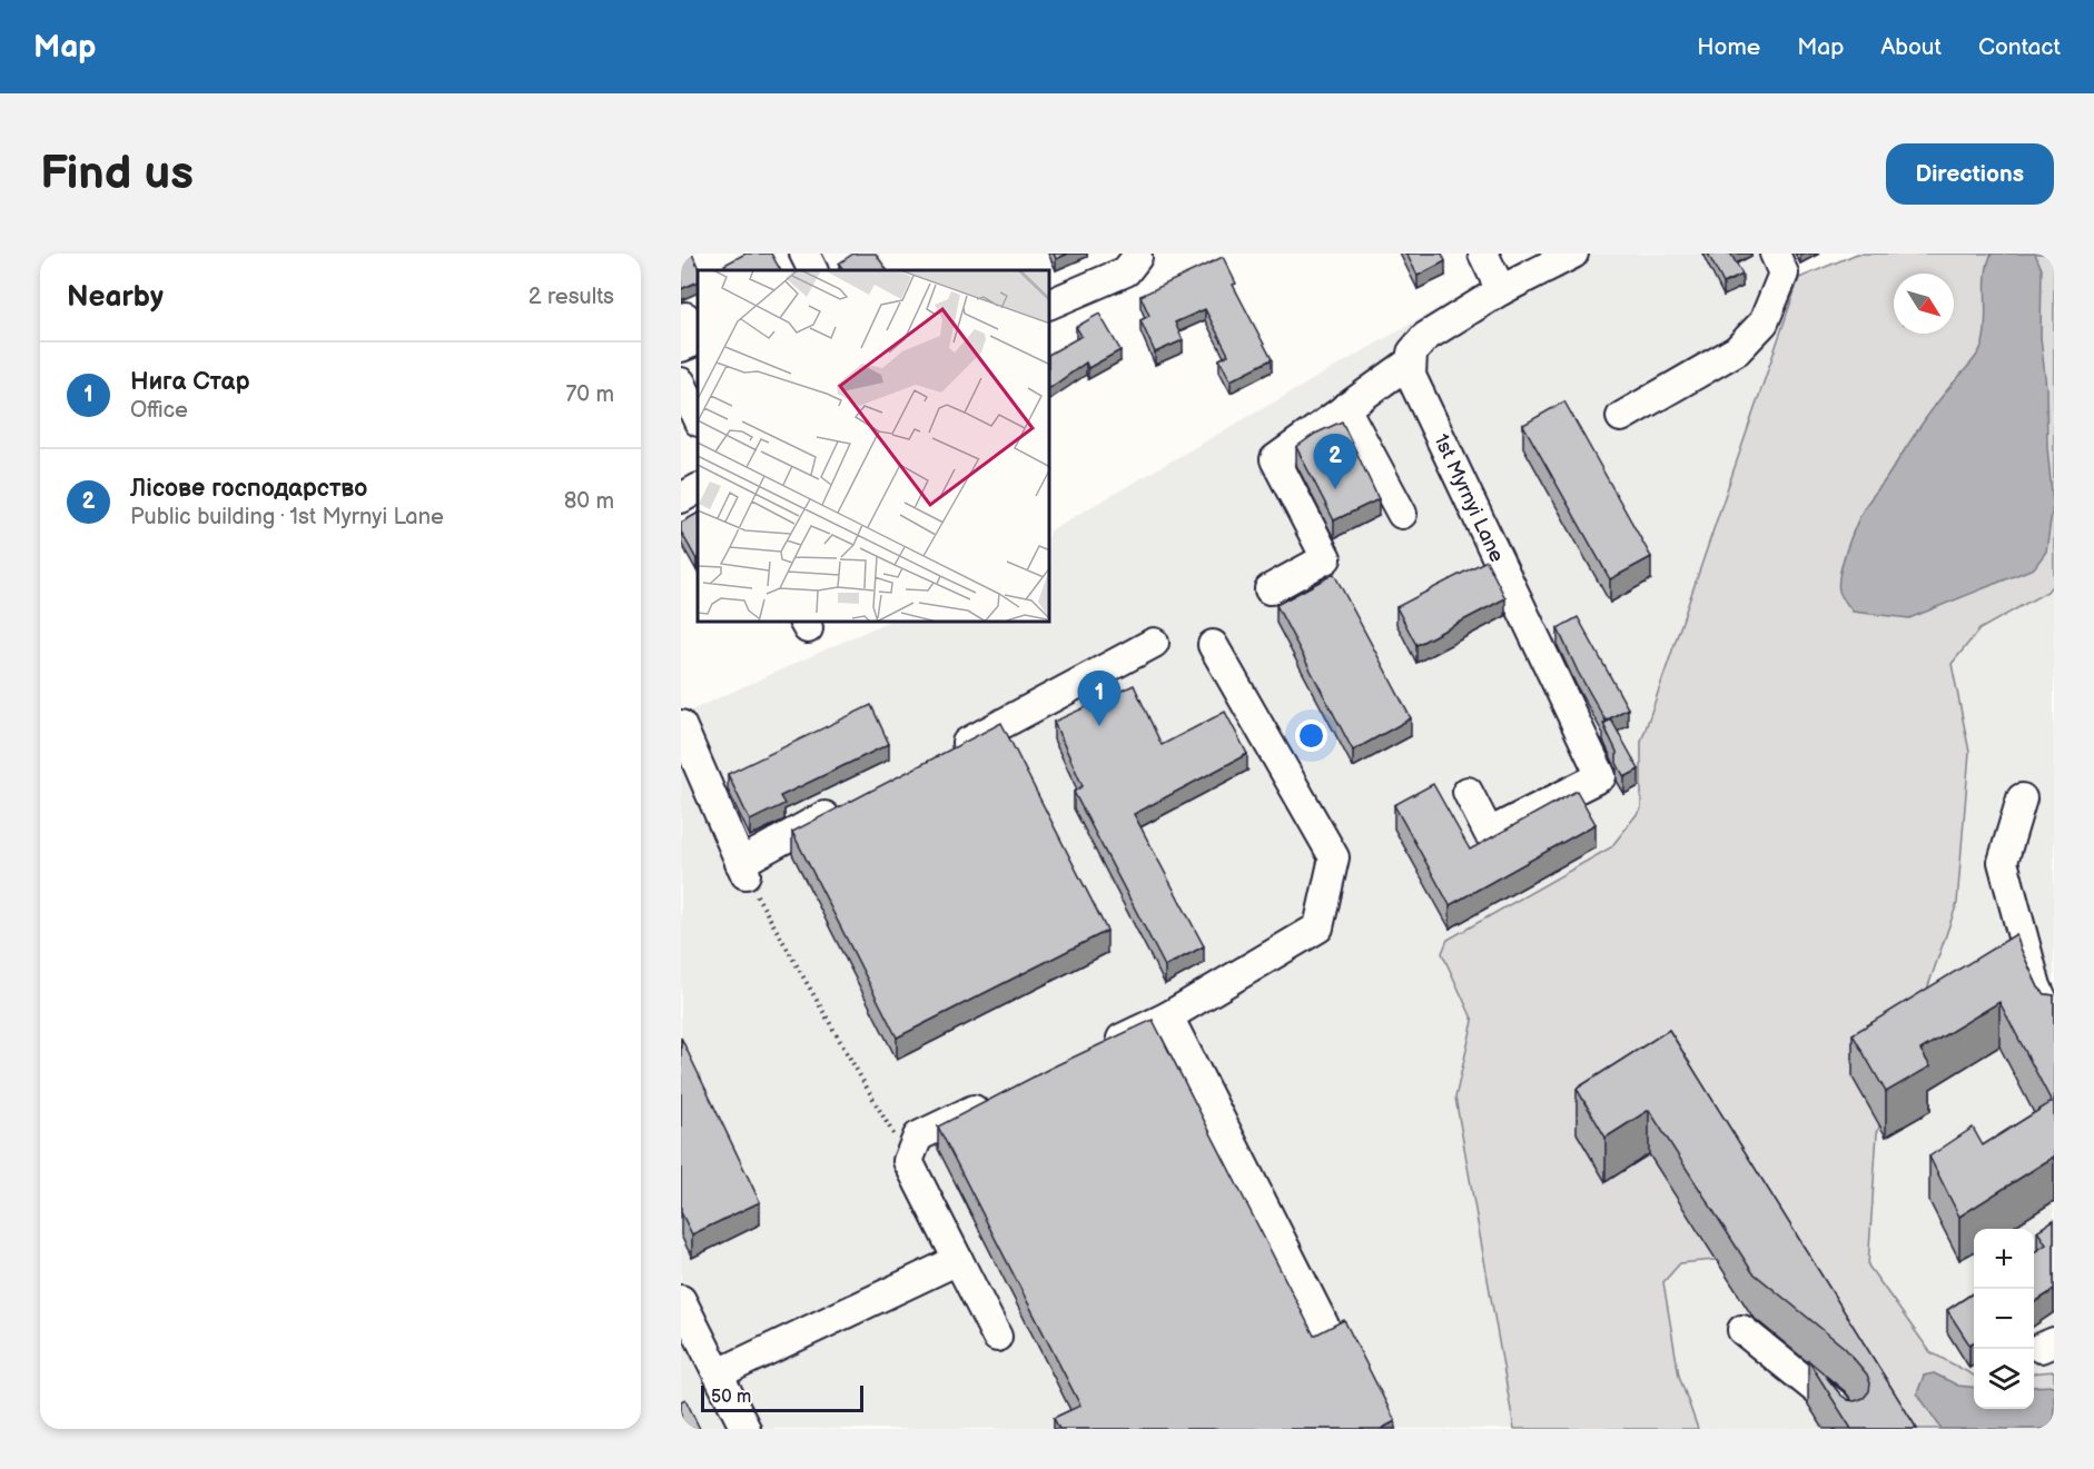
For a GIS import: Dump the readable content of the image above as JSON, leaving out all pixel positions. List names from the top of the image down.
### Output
{
  "streets": {
    "street": ["1st Myrnyi Lane"]
  },
  "scale_bar": "50 m",
  "north": "bottom right",
  "page": {
    "header": "Map",
    "nav": [
      "Home",
      "Map",
      "About",
      "Contact"
    ],
    "buttons": "Directions",
    "title": "Find us",
    "heading": ["Nearby", "2 results"],
    "list": [
      {
        "mark": "1",
        "name": "Нига Стар",
        "note": "Office",
        "value": "70 m"
      },
      {
        "mark": "2",
        "name": "Лісове господарство",
        "note": "Public building · 1st Myrnyi Lane",
        "value": "80 m"
      }
    ],
    "pins": ["2", "1"],
    "map_buttons": ["+", "−"],
    "scale": "50 m"
  }
}
